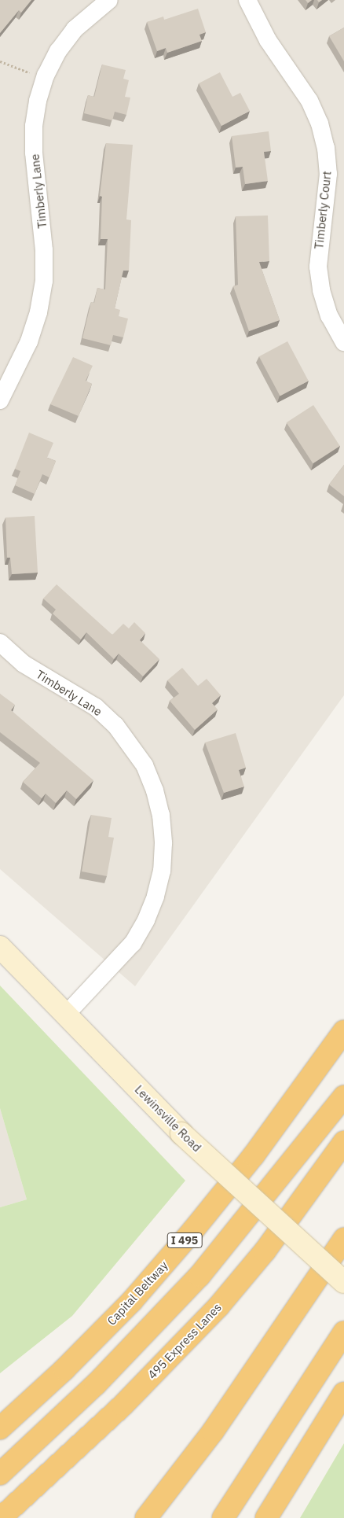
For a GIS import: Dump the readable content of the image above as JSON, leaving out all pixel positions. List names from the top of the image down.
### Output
{
  "streets": {
    "highway": ["I 495", "Capital Beltway", "495 Express Lanes"],
    "main road": ["Lewinsville Road"],
    "street": ["Timberly Lane", "Timberly Court"]
  },
  "crossings": [
    ["Timberly Lane", "Lewinsville Road"]
  ]
}
